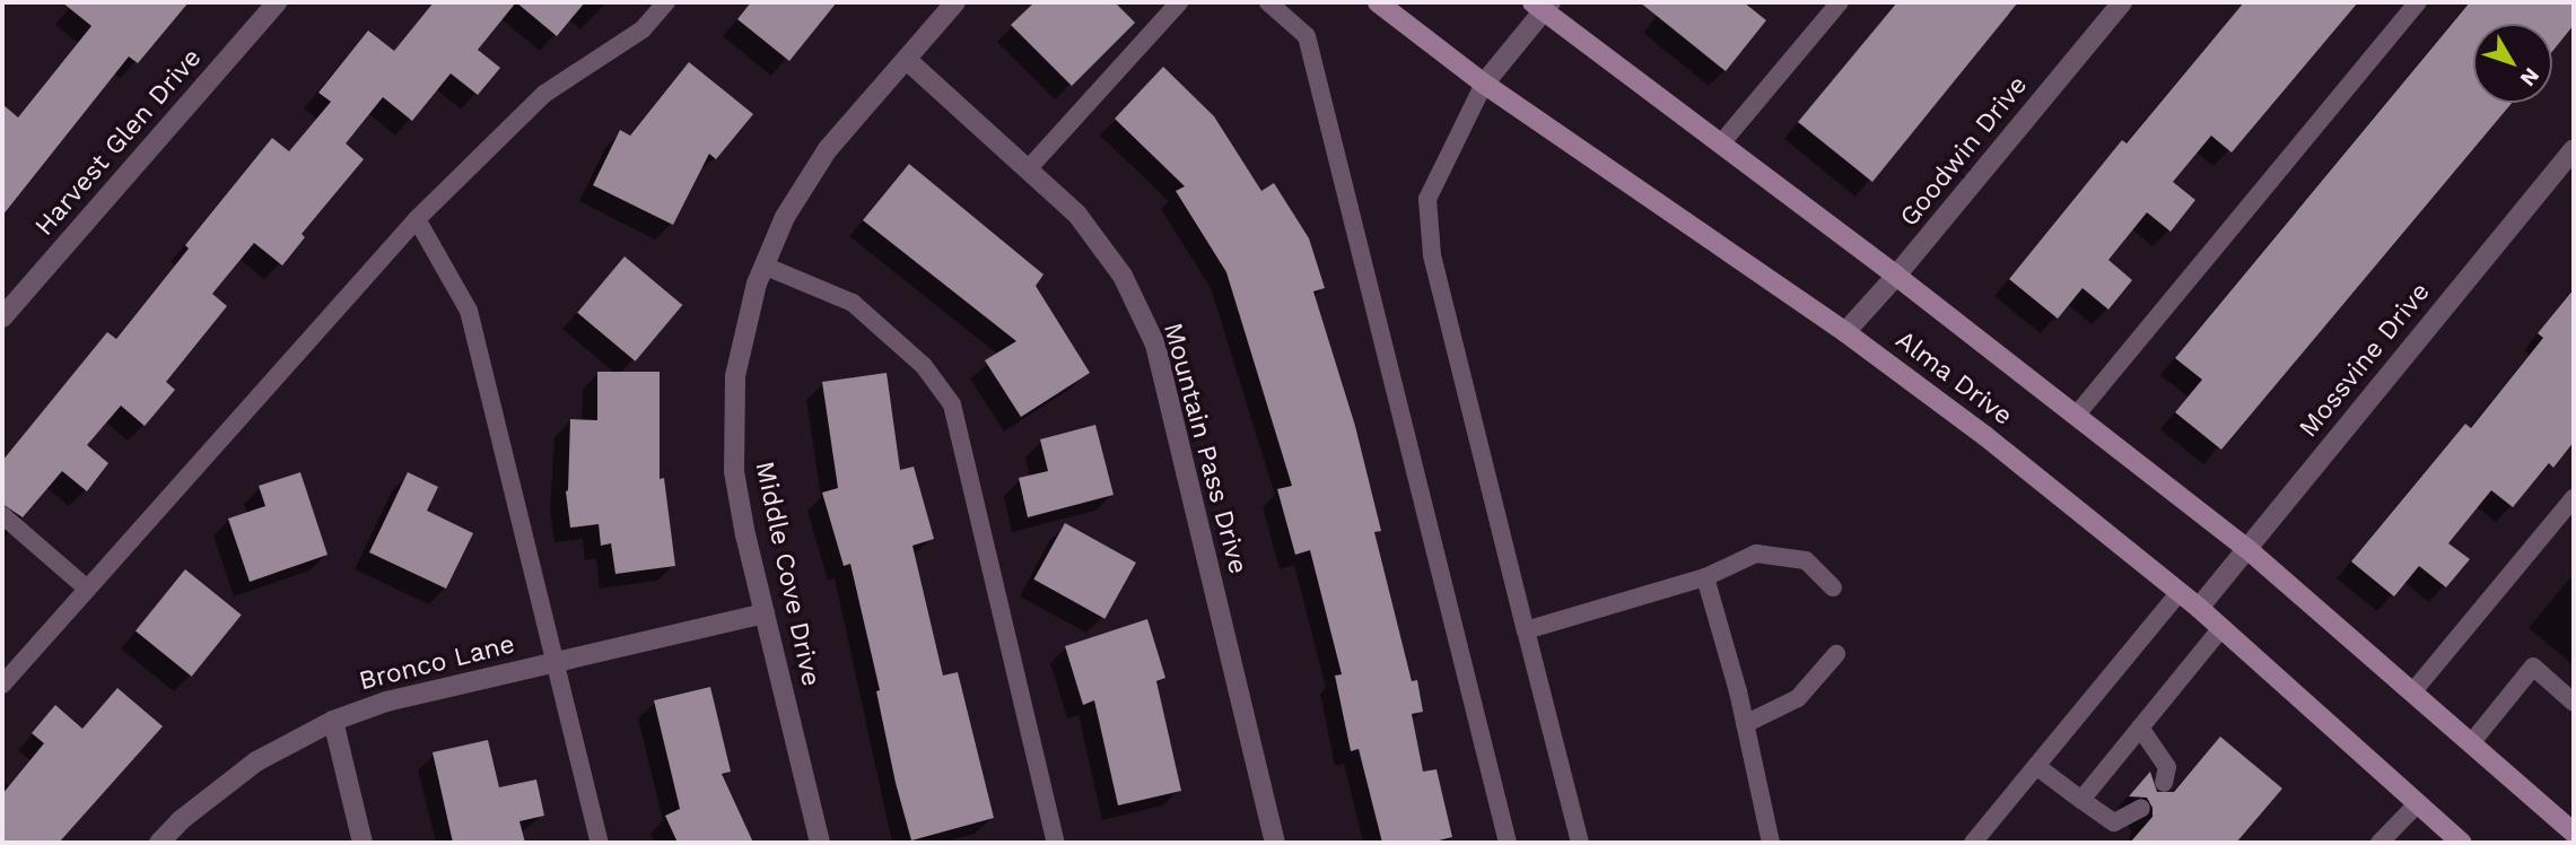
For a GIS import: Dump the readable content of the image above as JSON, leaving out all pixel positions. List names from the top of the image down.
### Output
{
  "streets": {
    "main road": ["Alma Drive"],
    "street": [
      "Harvest Glen Drive",
      "Goodwin Drive",
      "Mossvine Drive",
      "Mountain Pass Drive",
      "Middle Cove Drive",
      "Bronco Lane"
    ]
  },
  "crossings": [
    ["Goodwin Drive", "Alma Drive"],
    ["Mossvine Drive", "Alma Drive"],
    ["Mountain Pass Drive", "Middle Cove Drive"],
    ["Middle Cove Drive", "Bronco Lane"]
  ],
  "north": "bottom right"
}
